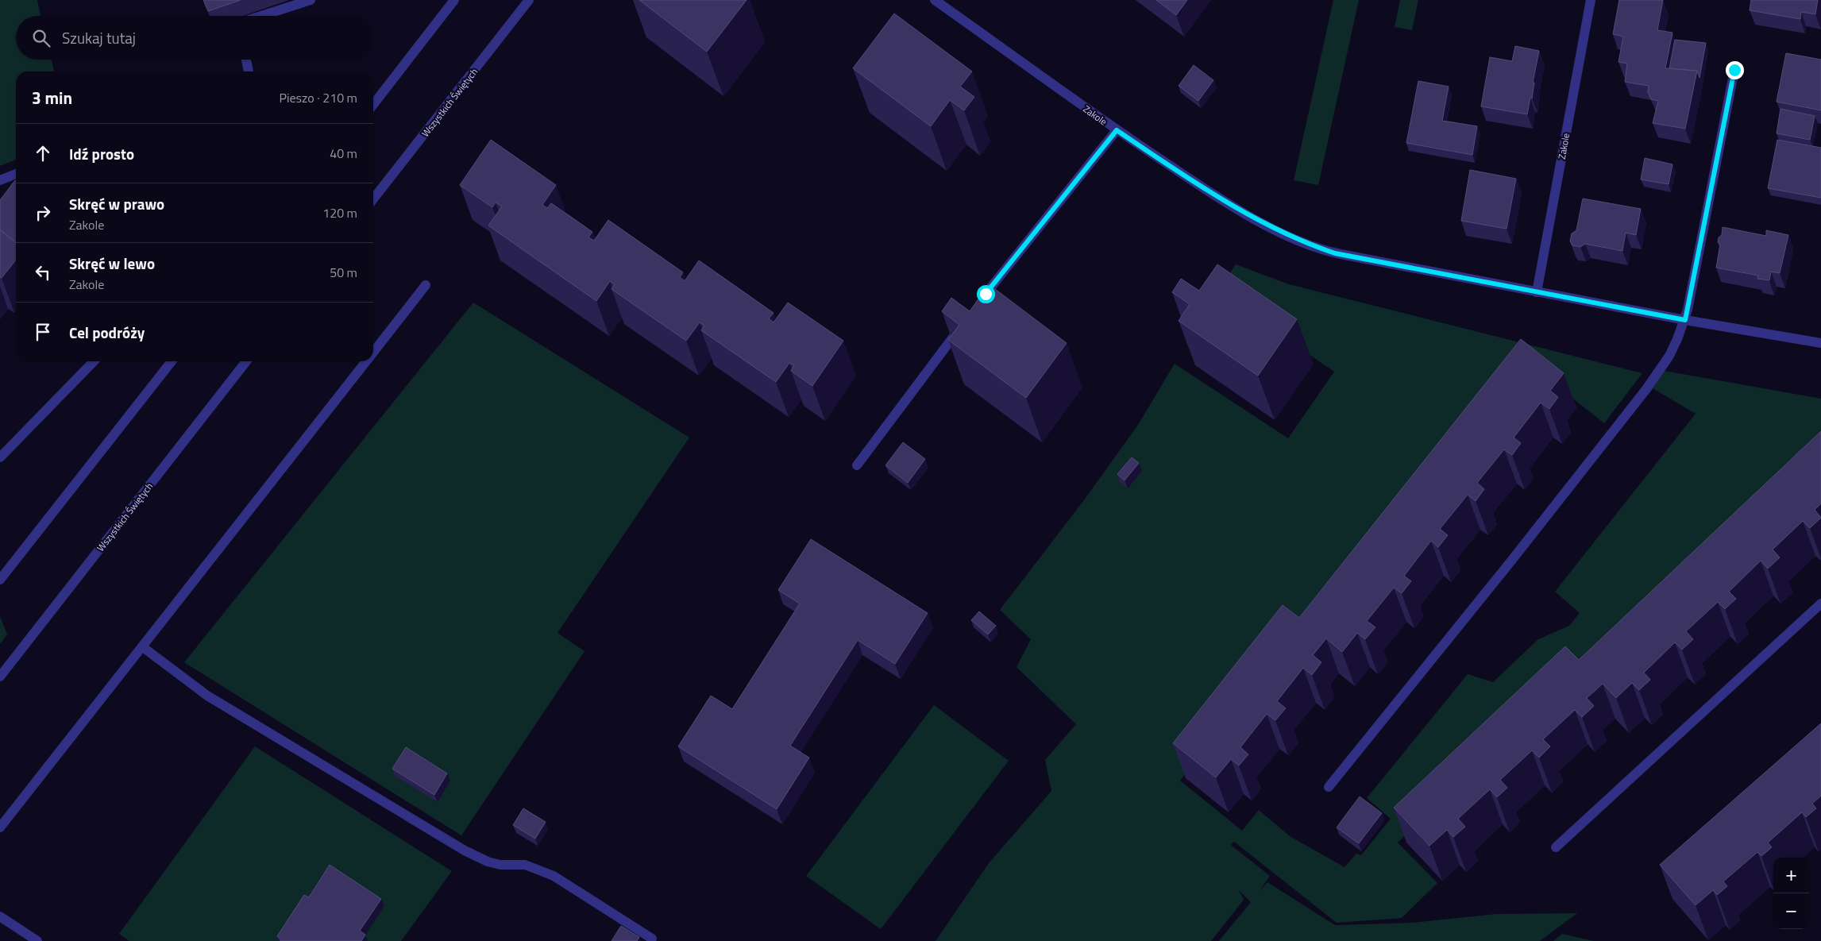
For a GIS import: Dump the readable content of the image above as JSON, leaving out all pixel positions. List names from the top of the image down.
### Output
{
  "streets": {
    "street": ["Wszystkich Świętych", "Zakole"]
  },
  "page": {
    "search": "Szukaj tutaj",
    "heading": ["3 min", "Pieszo · 210 m"],
    "list": [
      ["Idź prosto", "40 m"],
      ["Skręć w prawo", "Zakole", "120 m"],
      ["Skręć w lewo", "Zakole", "50 m"],
      "Cel podróży"
    ],
    "map_buttons": ["+", "−"]
  }
}
